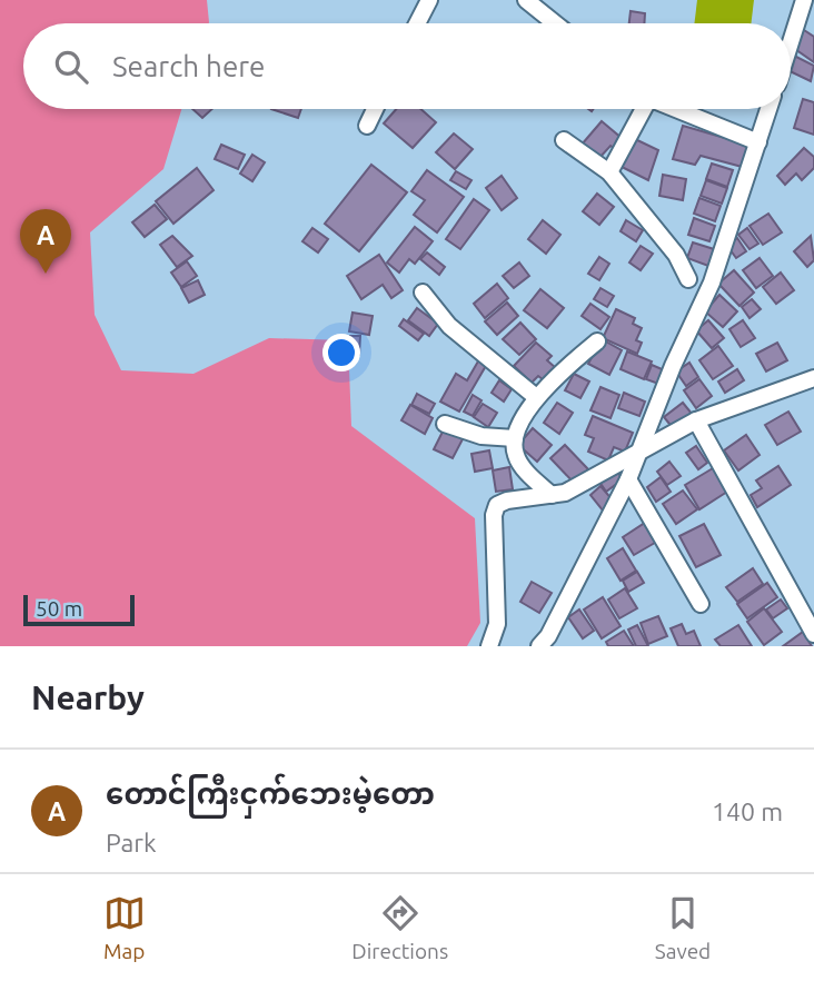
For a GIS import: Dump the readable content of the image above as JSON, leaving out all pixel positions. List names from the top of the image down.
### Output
{
  "scale_bar": "50 m",
  "page": {
    "search": "Search here",
    "pins": "A",
    "scale": "50 m",
    "heading": "Nearby",
    "list": [
      {
        "mark": "A",
        "name": "တောင်ကြီးငှက်ဘေးမဲ့တော",
        "note": "Park",
        "value": "140 m"
      }
    ],
    "nav": ["Map", "Directions", "Saved"]
  }
}
